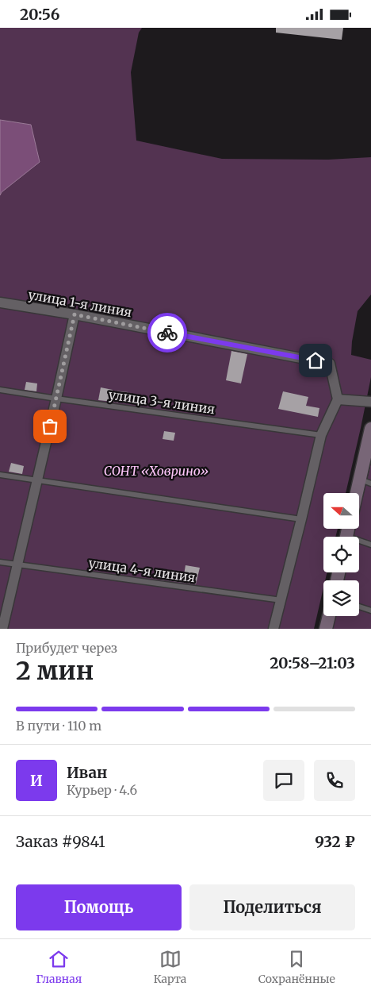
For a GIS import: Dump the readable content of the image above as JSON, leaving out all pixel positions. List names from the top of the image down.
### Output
{
  "streets": {
    "street": ["улица 1-я линия"],
    "lane": ["улица 3-я линия", "улица 4-я линия"]
  },
  "parks": ["СОНТ «Ховрино»"],
  "north": "left",
  "page": {
    "status": "20:56",
    "heading": ["2 мин", "Прибудет через", "20:58–21:03"],
    "panel": [
      "Иван",
      "Курьер · 4.6",
      "Заказ #9841",
      "932 ₽"
    ],
    "bar": "В пути · 110 m",
    "round": "И",
    "buttons": ["Помощь", "Поделиться"],
    "tabs": ["Главная", "Карта", "Сохранённые"]
  }
}
